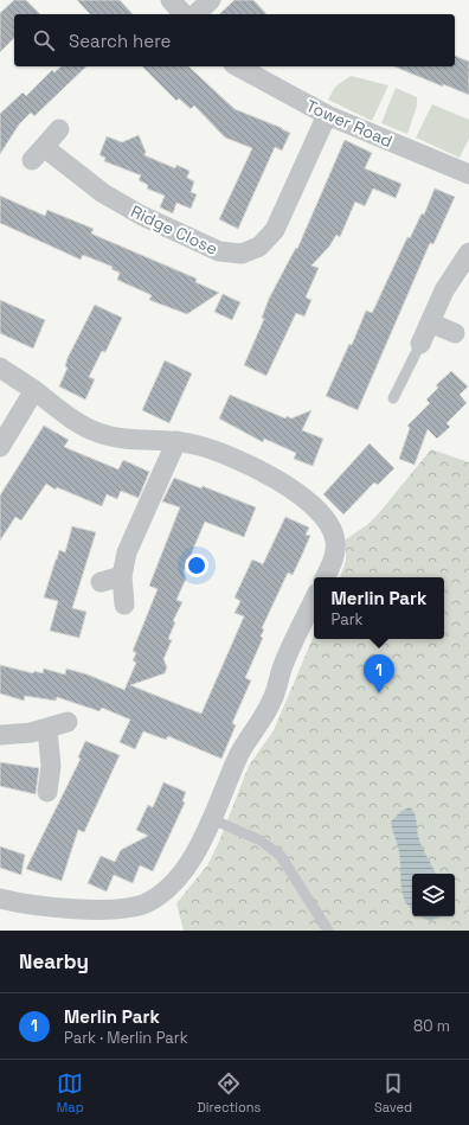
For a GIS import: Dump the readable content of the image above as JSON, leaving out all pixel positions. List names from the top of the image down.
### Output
{
  "streets": {
    "street": ["Tower Road", "Ridge Close"]
  },
  "crossings": [
    ["Tower Road", "Ridge Close"]
  ],
  "page": {
    "search": "Search here",
    "popup": ["Merlin Park", "Park"],
    "pins": "1",
    "heading": "Nearby",
    "list": [
      {
        "mark": "1",
        "name": "Merlin Park",
        "note": "Park · Merlin Park",
        "value": "80 m"
      }
    ],
    "nav": ["Map", "Directions", "Saved"]
  }
}
